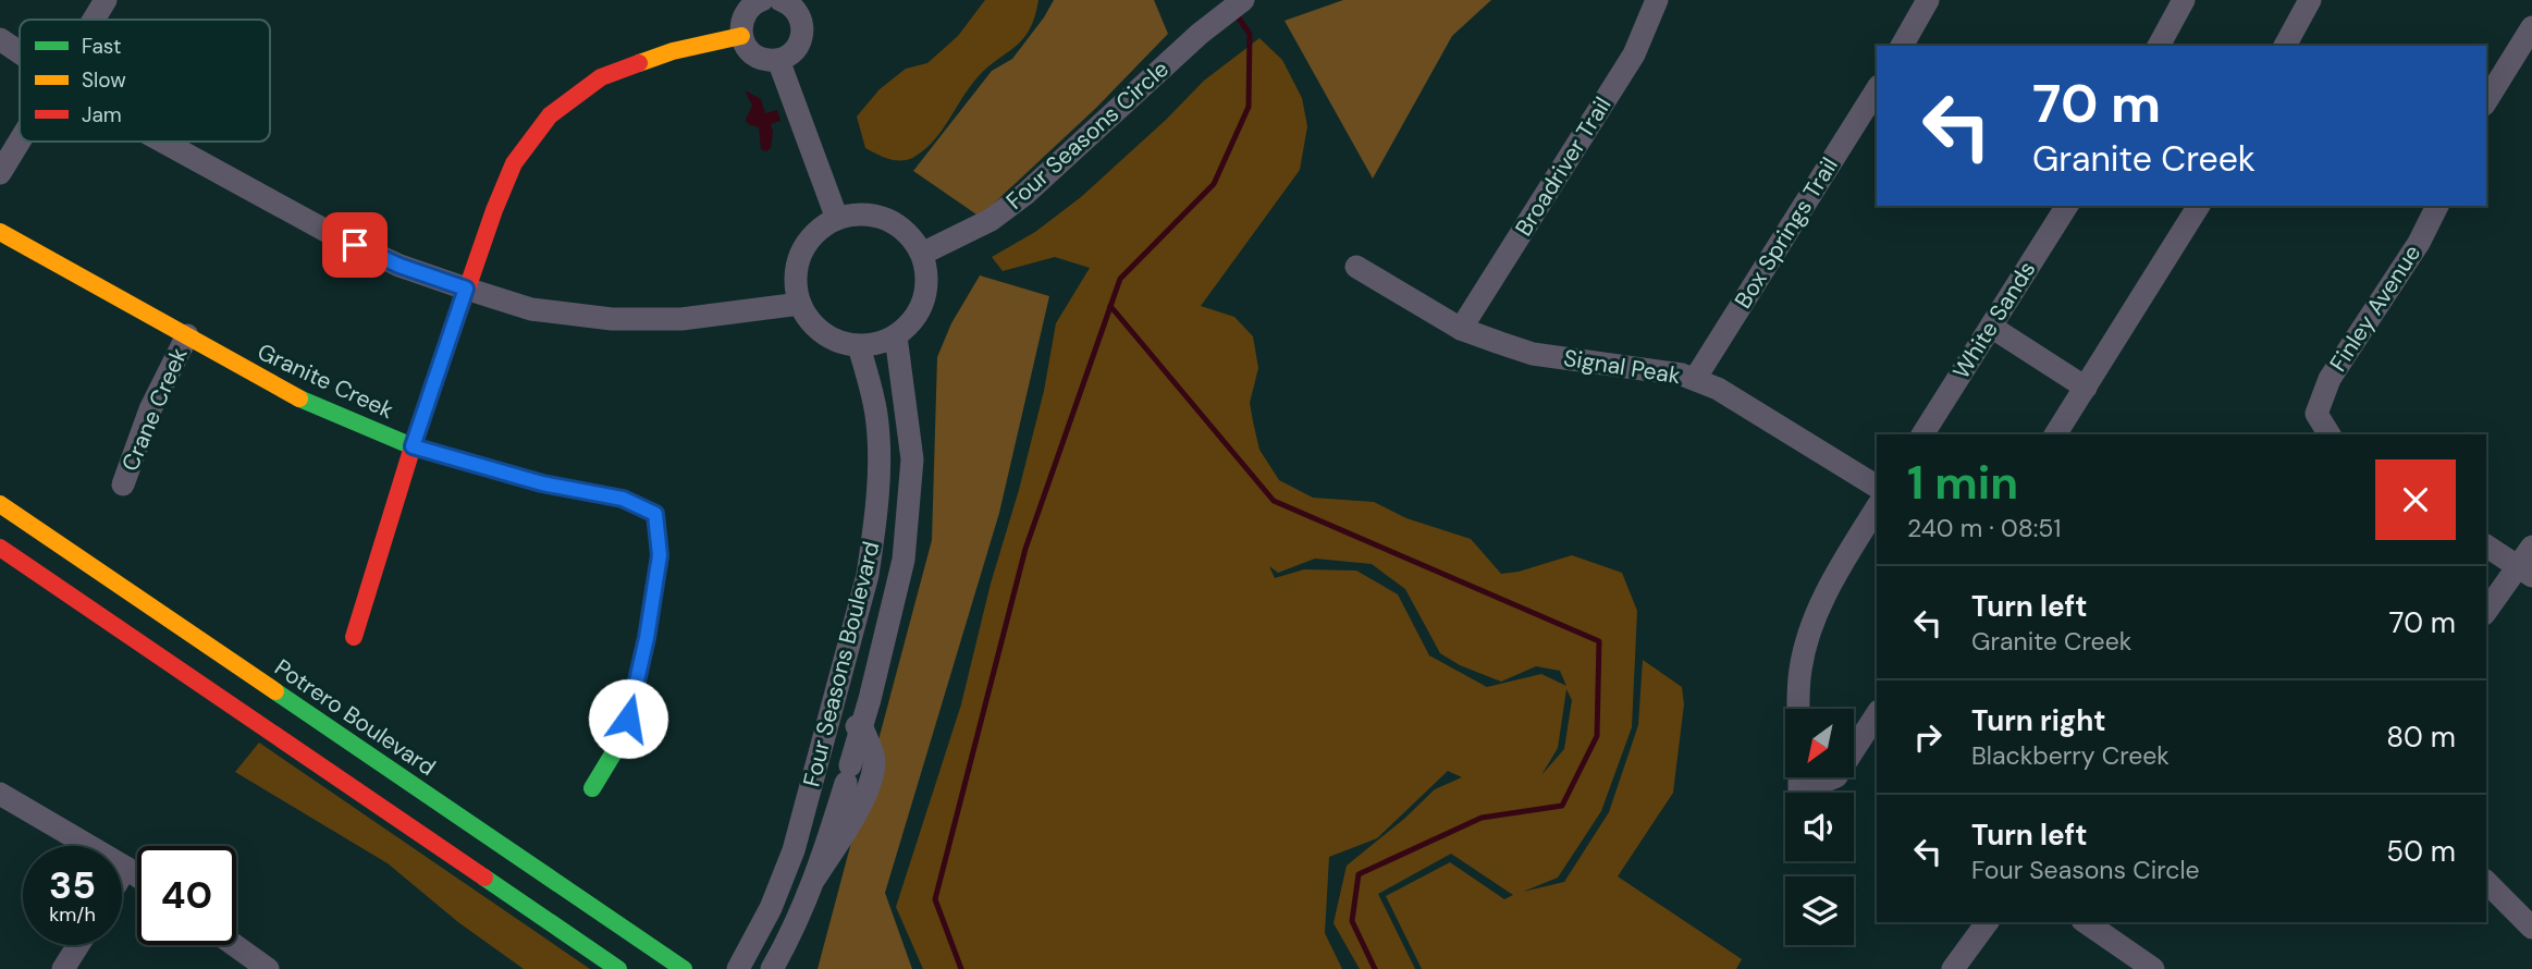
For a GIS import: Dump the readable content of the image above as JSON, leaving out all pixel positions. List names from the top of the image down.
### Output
{
  "streets": {
    "street": [
      "Four Seasons Circle",
      "Broadriver Trail",
      "Box Springs Trail",
      "Finley Avenue",
      "White Sands",
      "Signal Peak",
      "Granite Creek",
      "Crane Creek",
      "Four Seasons Boulevard",
      "Potrero Boulevard"
    ]
  },
  "crossings": [
    ["Four Seasons Circle", "Four Seasons Boulevard"],
    ["Broadriver Trail", "Signal Peak"],
    ["Box Springs Trail", "Signal Peak"],
    ["Granite Creek", "Crane Creek"]
  ],
  "legend": ["Fast", "Slow", "Jam"],
  "north": "bottom left",
  "page": {
    "turn": ["70 m", "Granite Creek"],
    "heading": ["1 min", "240 m · 08:51"],
    "list": [
      {
        "name": "Turn left",
        "note": "Granite Creek",
        "value": "70 m"
      },
      {
        "name": "Turn right",
        "note": "Blackberry Creek",
        "value": "80 m"
      },
      {
        "name": "Turn left",
        "note": "Four Seasons Circle",
        "value": "50 m"
      }
    ],
    "speed": "35 km/h",
    "limit": "40"
  }
}
